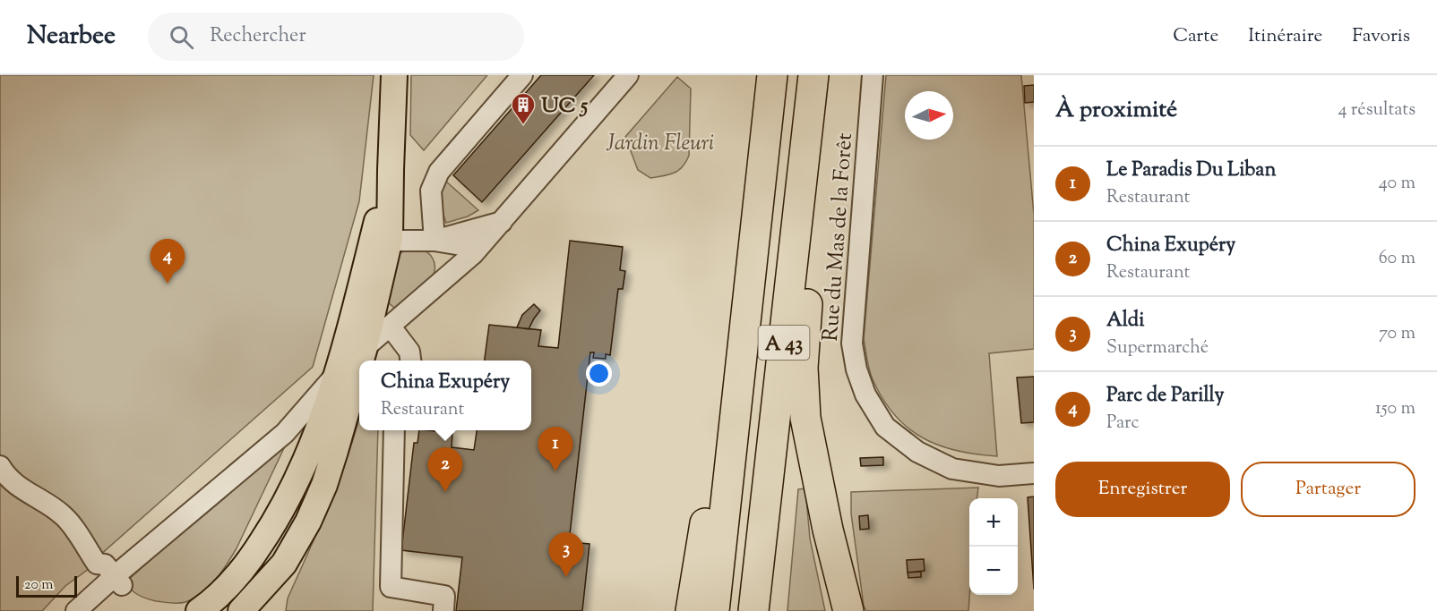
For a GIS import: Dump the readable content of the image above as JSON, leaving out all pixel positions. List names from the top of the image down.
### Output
{
  "streets": {
    "highway": ["A 43"],
    "street": ["Rue du Mas de la Forêt"]
  },
  "parks": ["Jardin Fleuri"],
  "places": {
    "building": ["UC 5"]
  },
  "scale_bar": "20 m",
  "north": "right",
  "page": {
    "header": "Nearbee",
    "search": "Rechercher",
    "nav": ["Carte", "Itinéraire", "Favoris"],
    "heading": ["À proximité", "4 résultats"],
    "list": [
      {
        "mark": "1",
        "name": "Le Paradis Du Liban",
        "note": "Restaurant",
        "value": "40 m"
      },
      {
        "mark": "2",
        "name": "China Exupéry",
        "note": "Restaurant",
        "value": "60 m"
      },
      {
        "mark": "3",
        "name": "Aldi",
        "note": "Supermarché",
        "value": "70 m"
      },
      {
        "mark": "4",
        "name": "Parc de Parilly",
        "note": "Parc",
        "value": "150 m"
      }
    ],
    "pins": [
      "4",
      "1",
      "2",
      "3"
    ],
    "popup": ["China Exupéry", "Restaurant"],
    "buttons": ["Enregistrer", "Partager"],
    "map_buttons": ["+", "−"],
    "scale": "20 m"
  }
}
